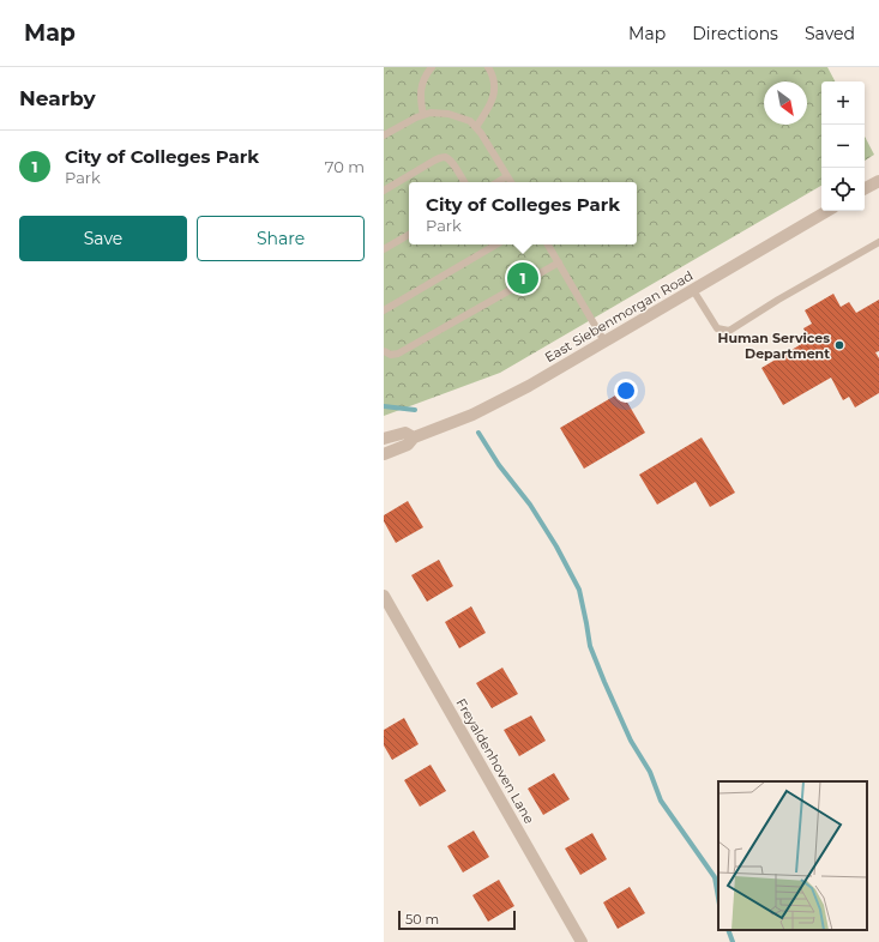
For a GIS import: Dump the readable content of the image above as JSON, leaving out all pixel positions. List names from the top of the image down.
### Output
{
  "streets": {
    "street": ["East Siebenmorgan Road", "Freyaldenhoven Lane"]
  },
  "places": ["Human Services Department"],
  "scale_bar": "50 m",
  "north": "bottom right",
  "page": {
    "header": "Map",
    "nav": ["Map", "Directions", "Saved"],
    "heading": "Nearby",
    "map_buttons": ["+", "−"],
    "list": [
      {
        "mark": "1",
        "name": "City of Colleges Park",
        "note": "Park",
        "value": "70 m"
      }
    ],
    "popup": ["City of Colleges Park", "Park"],
    "buttons": ["Save", "Share"],
    "pins": "1",
    "scale": "50 m"
  }
}
